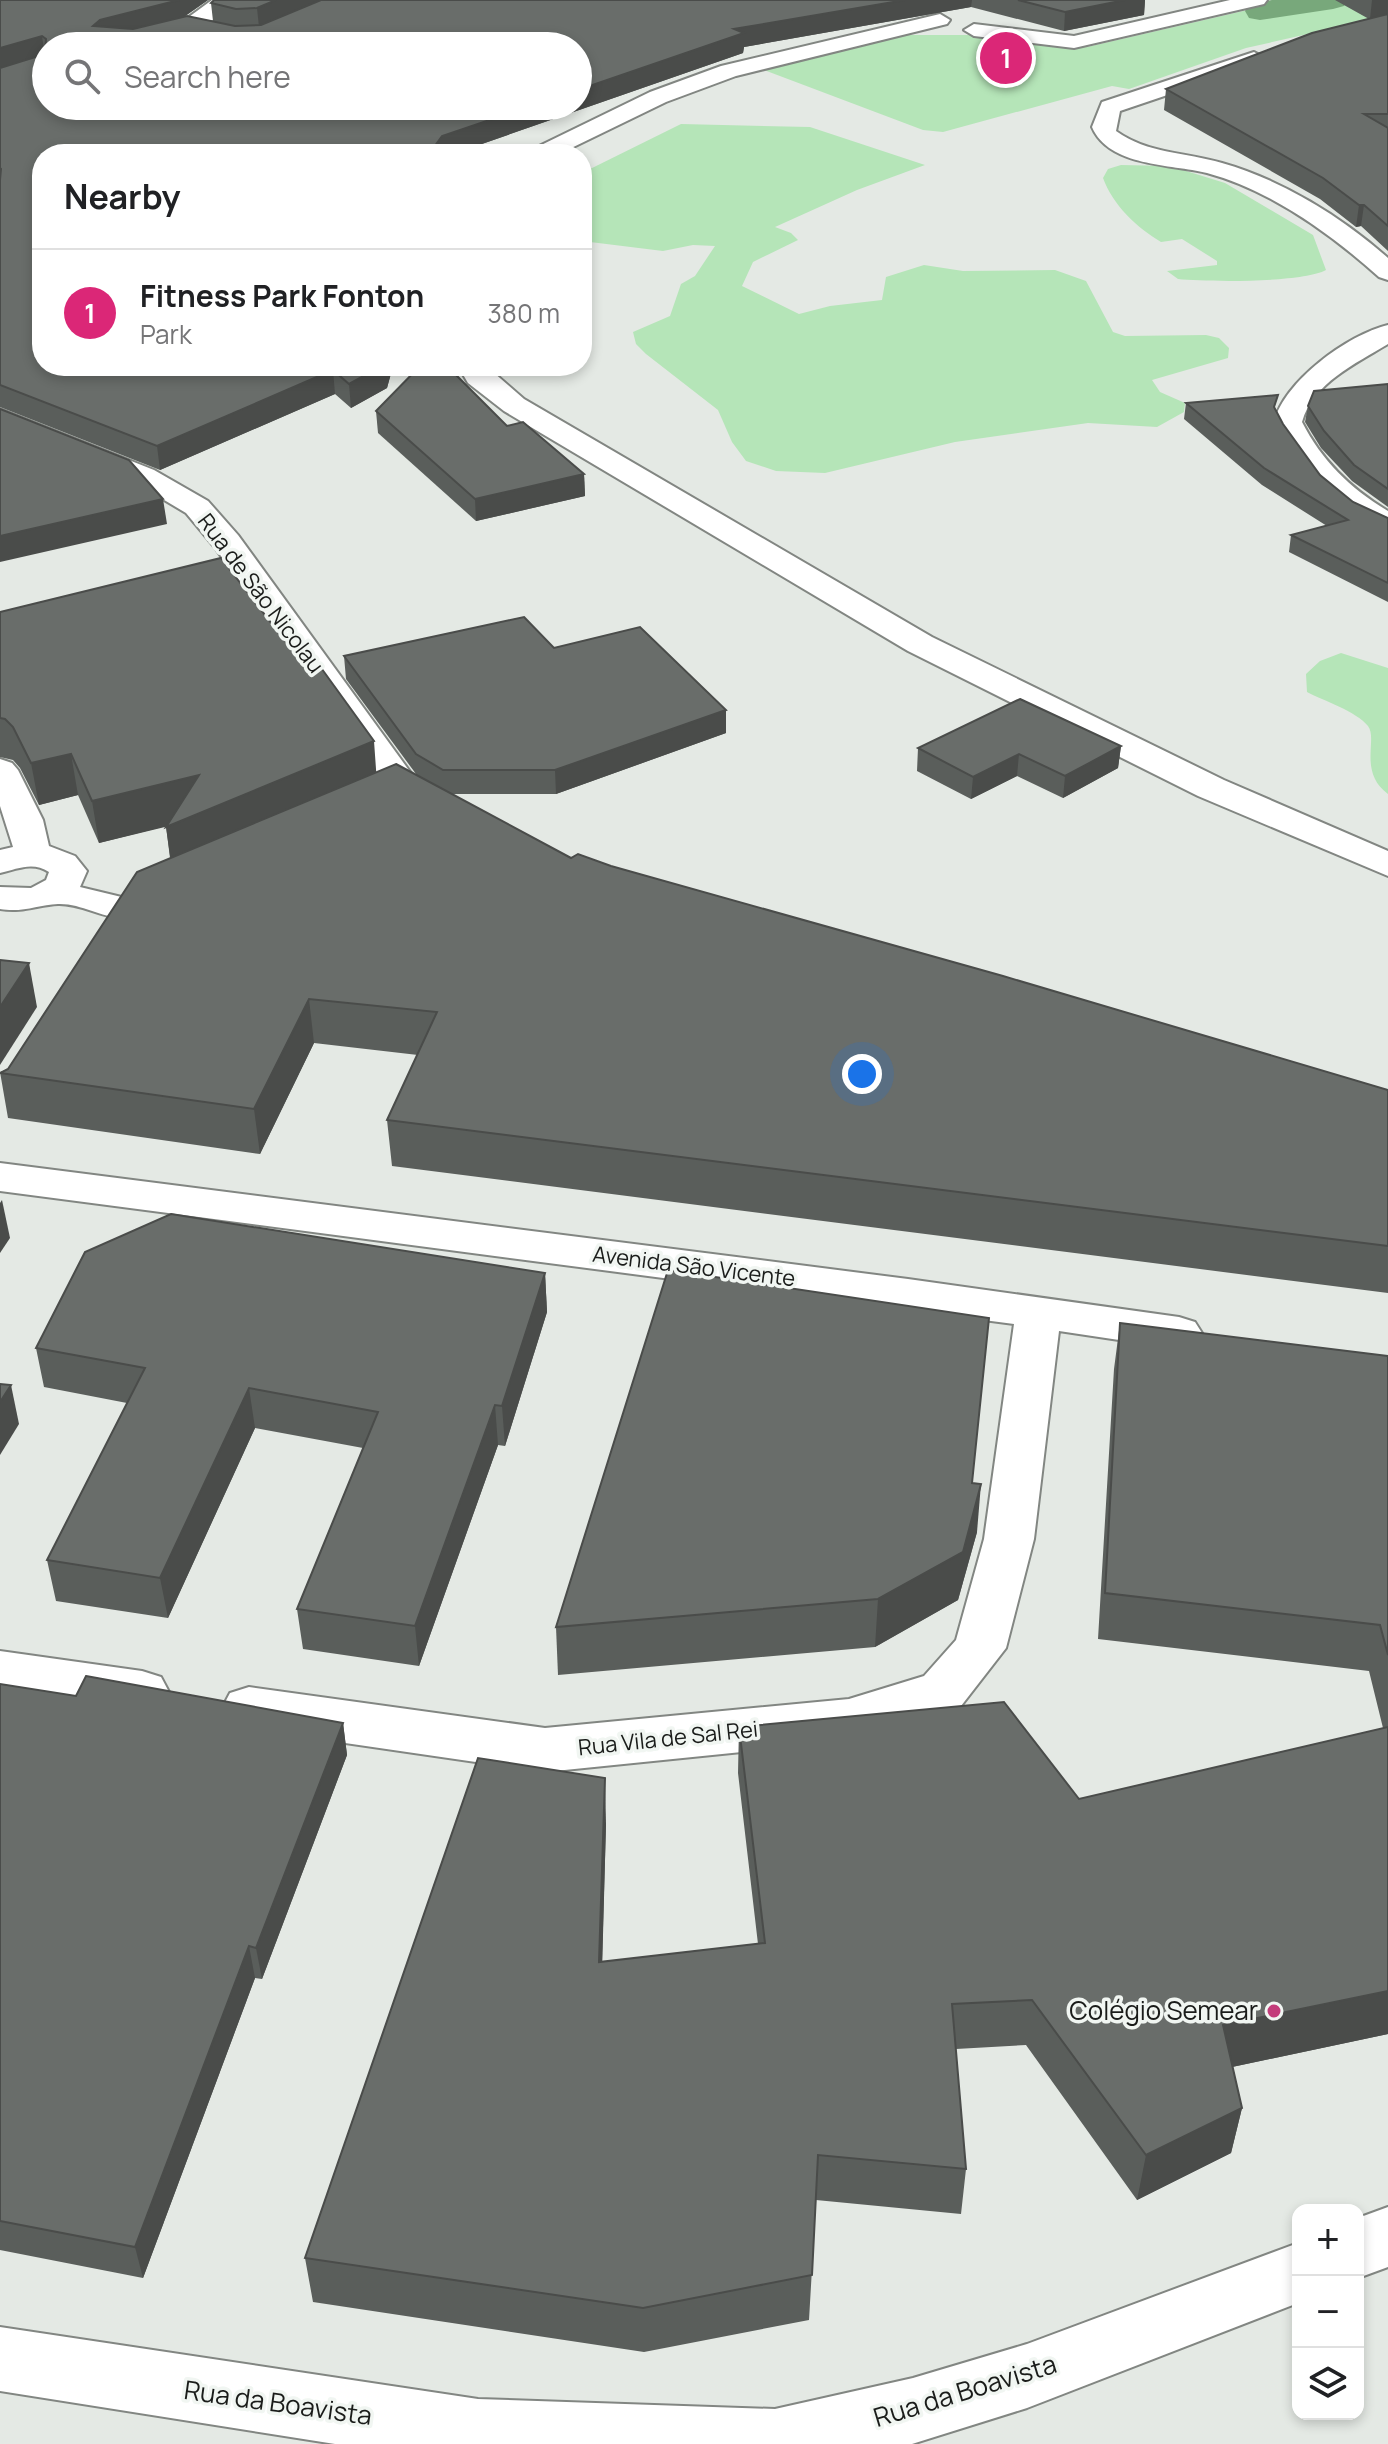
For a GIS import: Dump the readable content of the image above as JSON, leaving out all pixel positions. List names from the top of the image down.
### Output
{
  "streets": {
    "street": [
      "Rua de São Nicolau",
      "Avenida São Vicente",
      "Rua Vila de Sal Rei",
      "Rua da Boavista"
    ]
  },
  "crossings": [
    ["Avenida São Vicente", "Rua Vila de Sal Rei"]
  ],
  "places": ["Colégio Semear"],
  "page": {
    "pins": "1",
    "search": "Search here",
    "heading": "Nearby",
    "list": [
      {
        "mark": "1",
        "name": "Fitness Park Fonton",
        "note": "Park",
        "value": "380 m"
      }
    ],
    "map_buttons": ["+", "−"]
  }
}
